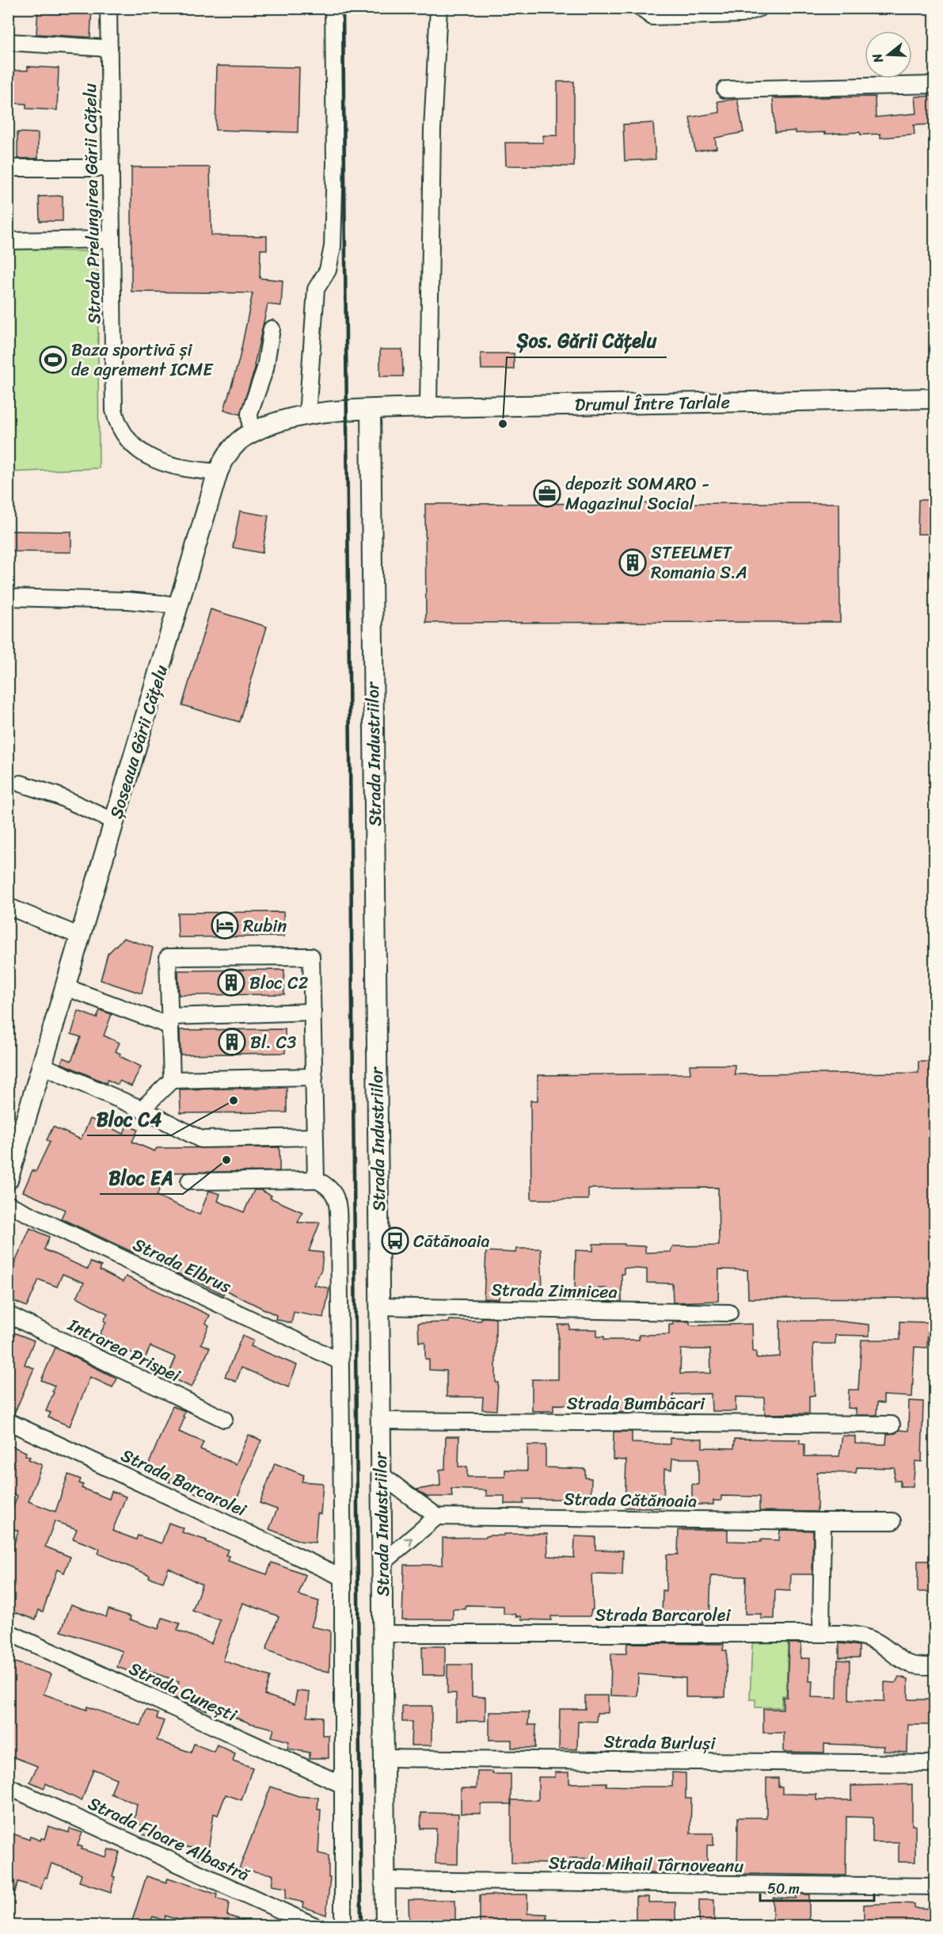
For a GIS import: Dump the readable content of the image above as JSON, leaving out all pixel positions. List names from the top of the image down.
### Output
{
  "streets": {
    "main road": ["Drumul Între Tarlale", "Șoseaua Gării Cățelu", "Strada Industriilor"],
    "street": [
      "Strada Prelungirea Gării Cățelu",
      "Strada Elbrus",
      "Strada Zimnicea",
      "Intrarea Prispei",
      "Strada Bumbăcari",
      "Strada Barcarolei",
      "Strada Cătănoaia",
      "Strada Cunești",
      "Strada Burluși",
      "Strada Floare Albastră",
      "Strada Mihail Târnoveanu"
    ]
  },
  "crossings": [
    ["Strada Prelungirea Gării Cățelu", "Șoseaua Gării Cățelu"],
    ["Drumul Între Tarlale", "Șoseaua Gării Cățelu"],
    ["Drumul Între Tarlale", "Strada Industriilor"],
    ["Șoseaua Gării Cățelu", "Strada Industriilor"],
    ["Strada Industriilor", "Strada Zimnicea"],
    ["Strada Industriilor", "Strada Bumbăcari"],
    ["Strada Industriilor", "Strada Barcarolei"],
    ["Strada Industriilor", "Strada Burluși"],
    ["Strada Industriilor", "Strada Mihail Târnoveanu"]
  ],
  "places": {
    "sports": ["Baza sportivă și de agrement ICME"],
    "other": ["Șos. Gării Cățelu", "Bloc C4", "Bloc EA"],
    "office": ["depozit SOMARO - Magazinul Social"],
    "building": ["STEELMET Romania S.A", "Bloc C2", "Bl. C3"],
    "hotel": ["Rubin"],
    "bus stop": ["Cătănoaia"]
  },
  "scale_bar": "50 m",
  "north": "left"
}
